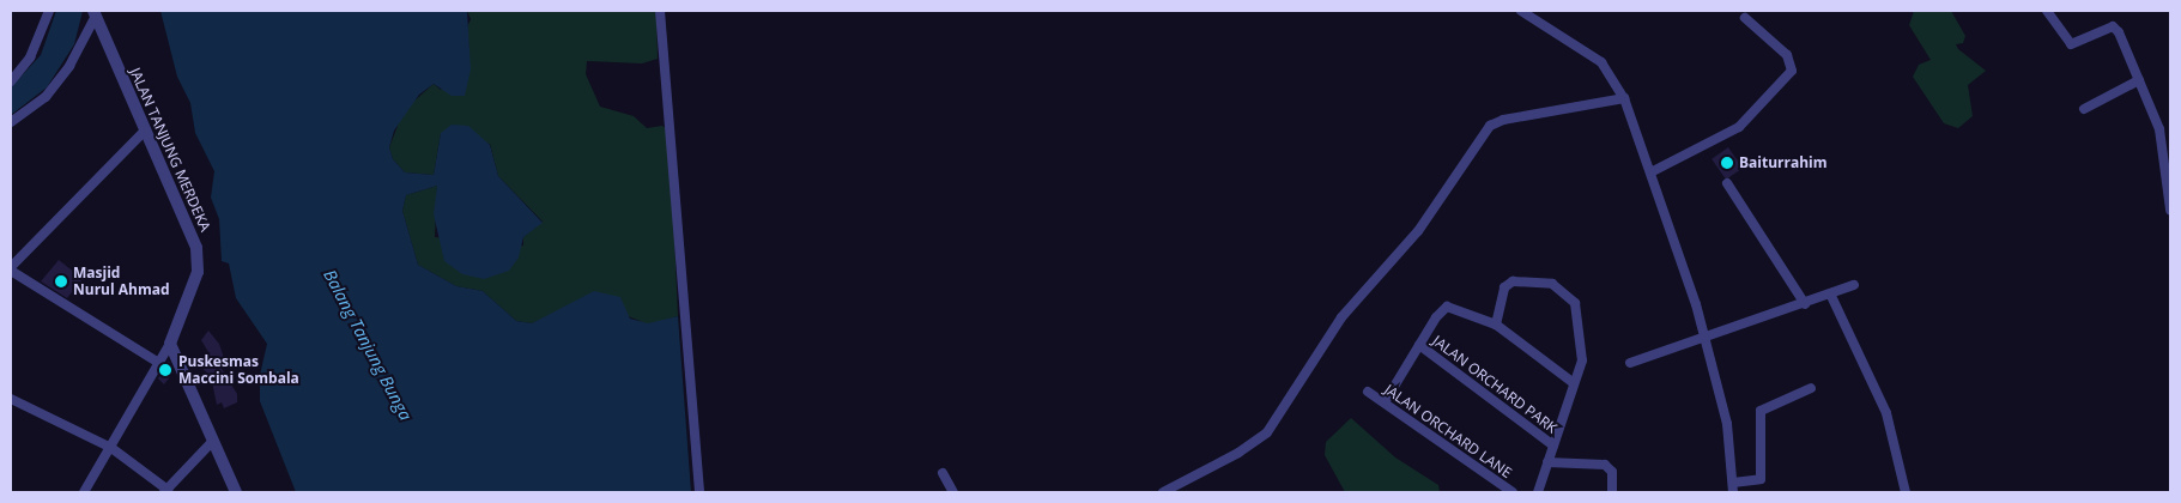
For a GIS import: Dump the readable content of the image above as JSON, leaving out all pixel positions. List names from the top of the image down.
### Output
{
  "streets": {
    "street": ["JALAN TANJUNG MERDEKA", "JALAN ORCHARD PARK", "JALAN ORCHARD LANE"]
  },
  "water": ["Balang Tanjung Bunga"],
  "places": ["Baiturrahim", "Masjid Nurul Ahmad", "Puskesmas Maccini Sombala"]
}
